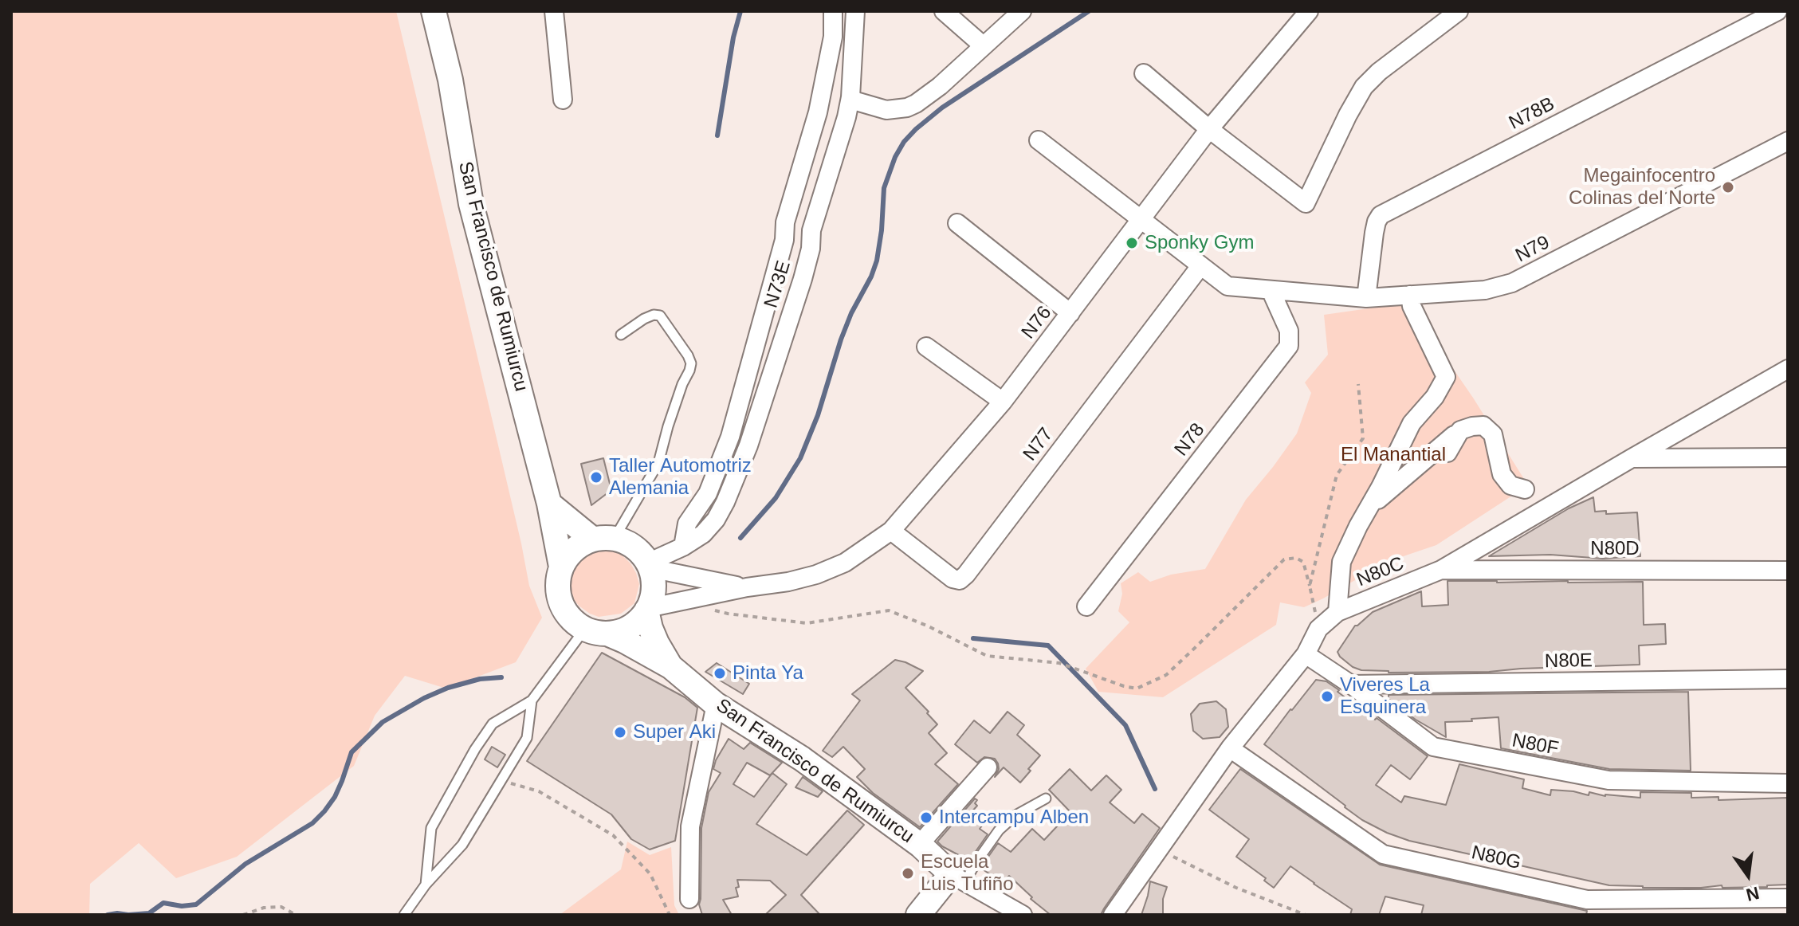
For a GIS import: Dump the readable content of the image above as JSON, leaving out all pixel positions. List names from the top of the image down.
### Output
{
  "streets": {
    "main road": ["San Francisco de Rumiurcu"],
    "street": [
      "N78B",
      "N79",
      "N73E",
      "N76",
      "N78",
      "N77",
      "N80D",
      "N80C",
      "N80E",
      "N80F",
      "N80G"
    ]
  },
  "crossings": [
    ["N78B", "N79"],
    ["N79", "N76"],
    ["N79", "N78"],
    ["N79", "N77"],
    ["San Francisco de Rumiurcu", "N73E"],
    ["San Francisco de Rumiurcu", "N76"],
    ["N73E", "N76"],
    ["N76", "N77"],
    ["N80D", "N80C"],
    ["N80C", "N80F"],
    ["N80C", "N80G"],
    ["N80E", "N80F"]
  ],
  "parks": ["El Manantial"],
  "places": [
    "Megainfocentro Colinas del Norte",
    "Sponky Gym",
    "Taller Automotriz Alemania",
    "Pinta Ya",
    "Viveres La Esquinera",
    "Super Aki",
    "Intercampu Alben",
    "Escuela Luis Tufiño"
  ],
  "north": "bottom"
}
